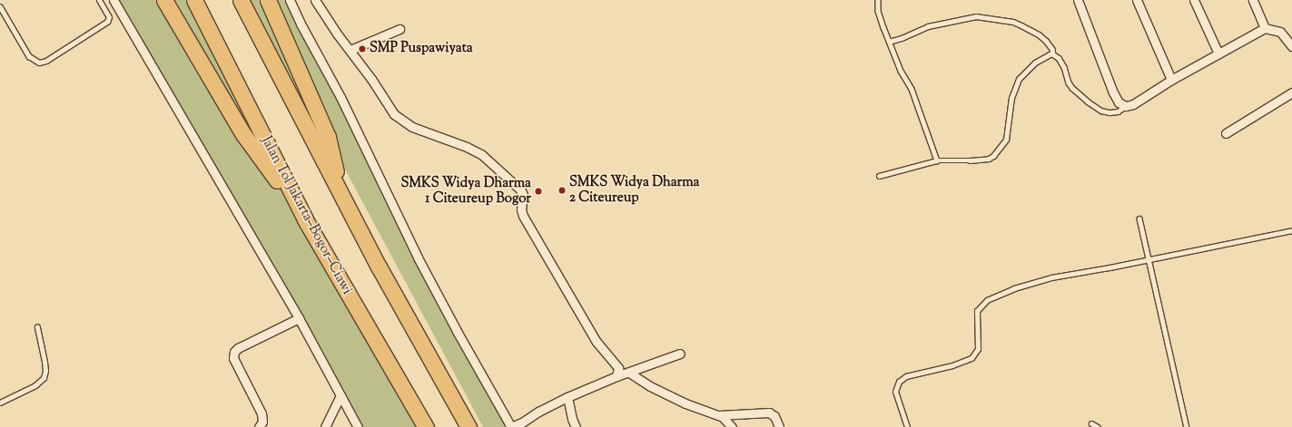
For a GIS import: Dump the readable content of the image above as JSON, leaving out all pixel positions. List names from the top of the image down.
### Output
{
  "streets": {
    "highway": ["Jalan Tol Jakarta–Bogor–Ciawi"]
  },
  "places": ["SMP Puspawiyata", "SMKS Widya Dharma 2 Citeureup", "SMKS Widya Dharma 1 Citeureup Bogor"]
}
